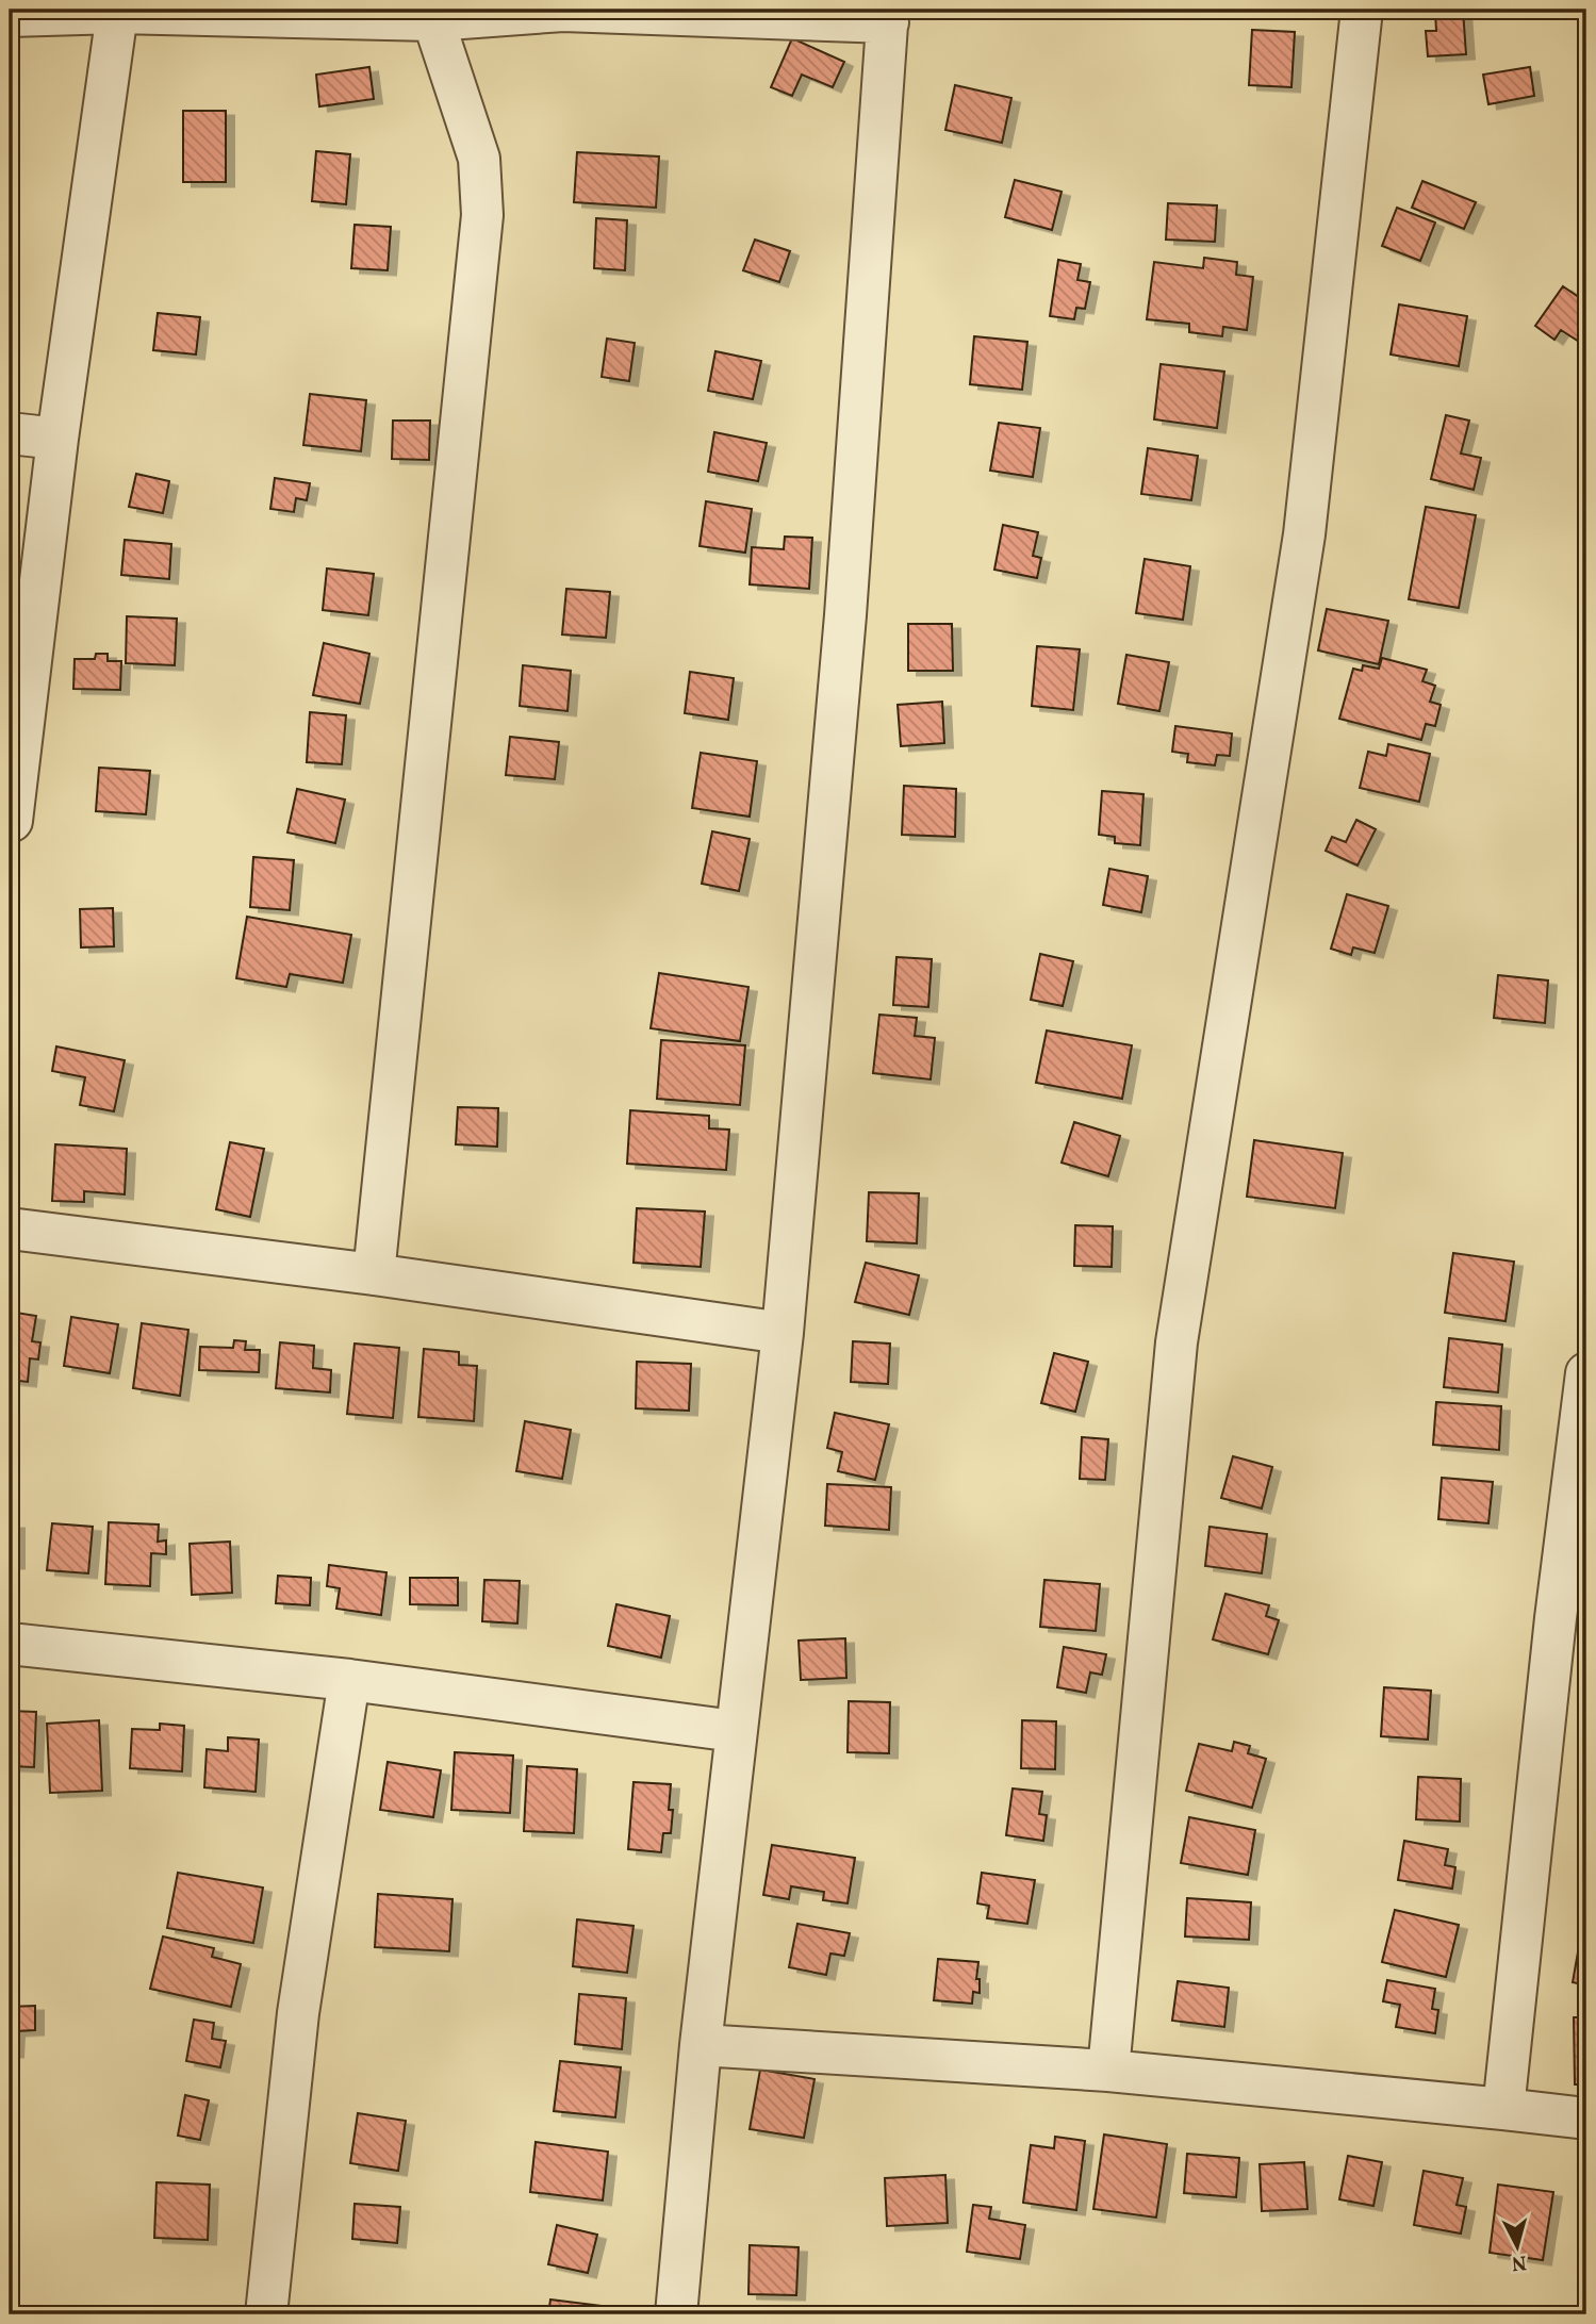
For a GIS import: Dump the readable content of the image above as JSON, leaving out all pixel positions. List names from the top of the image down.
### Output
{
  "north": "bottom"
}
